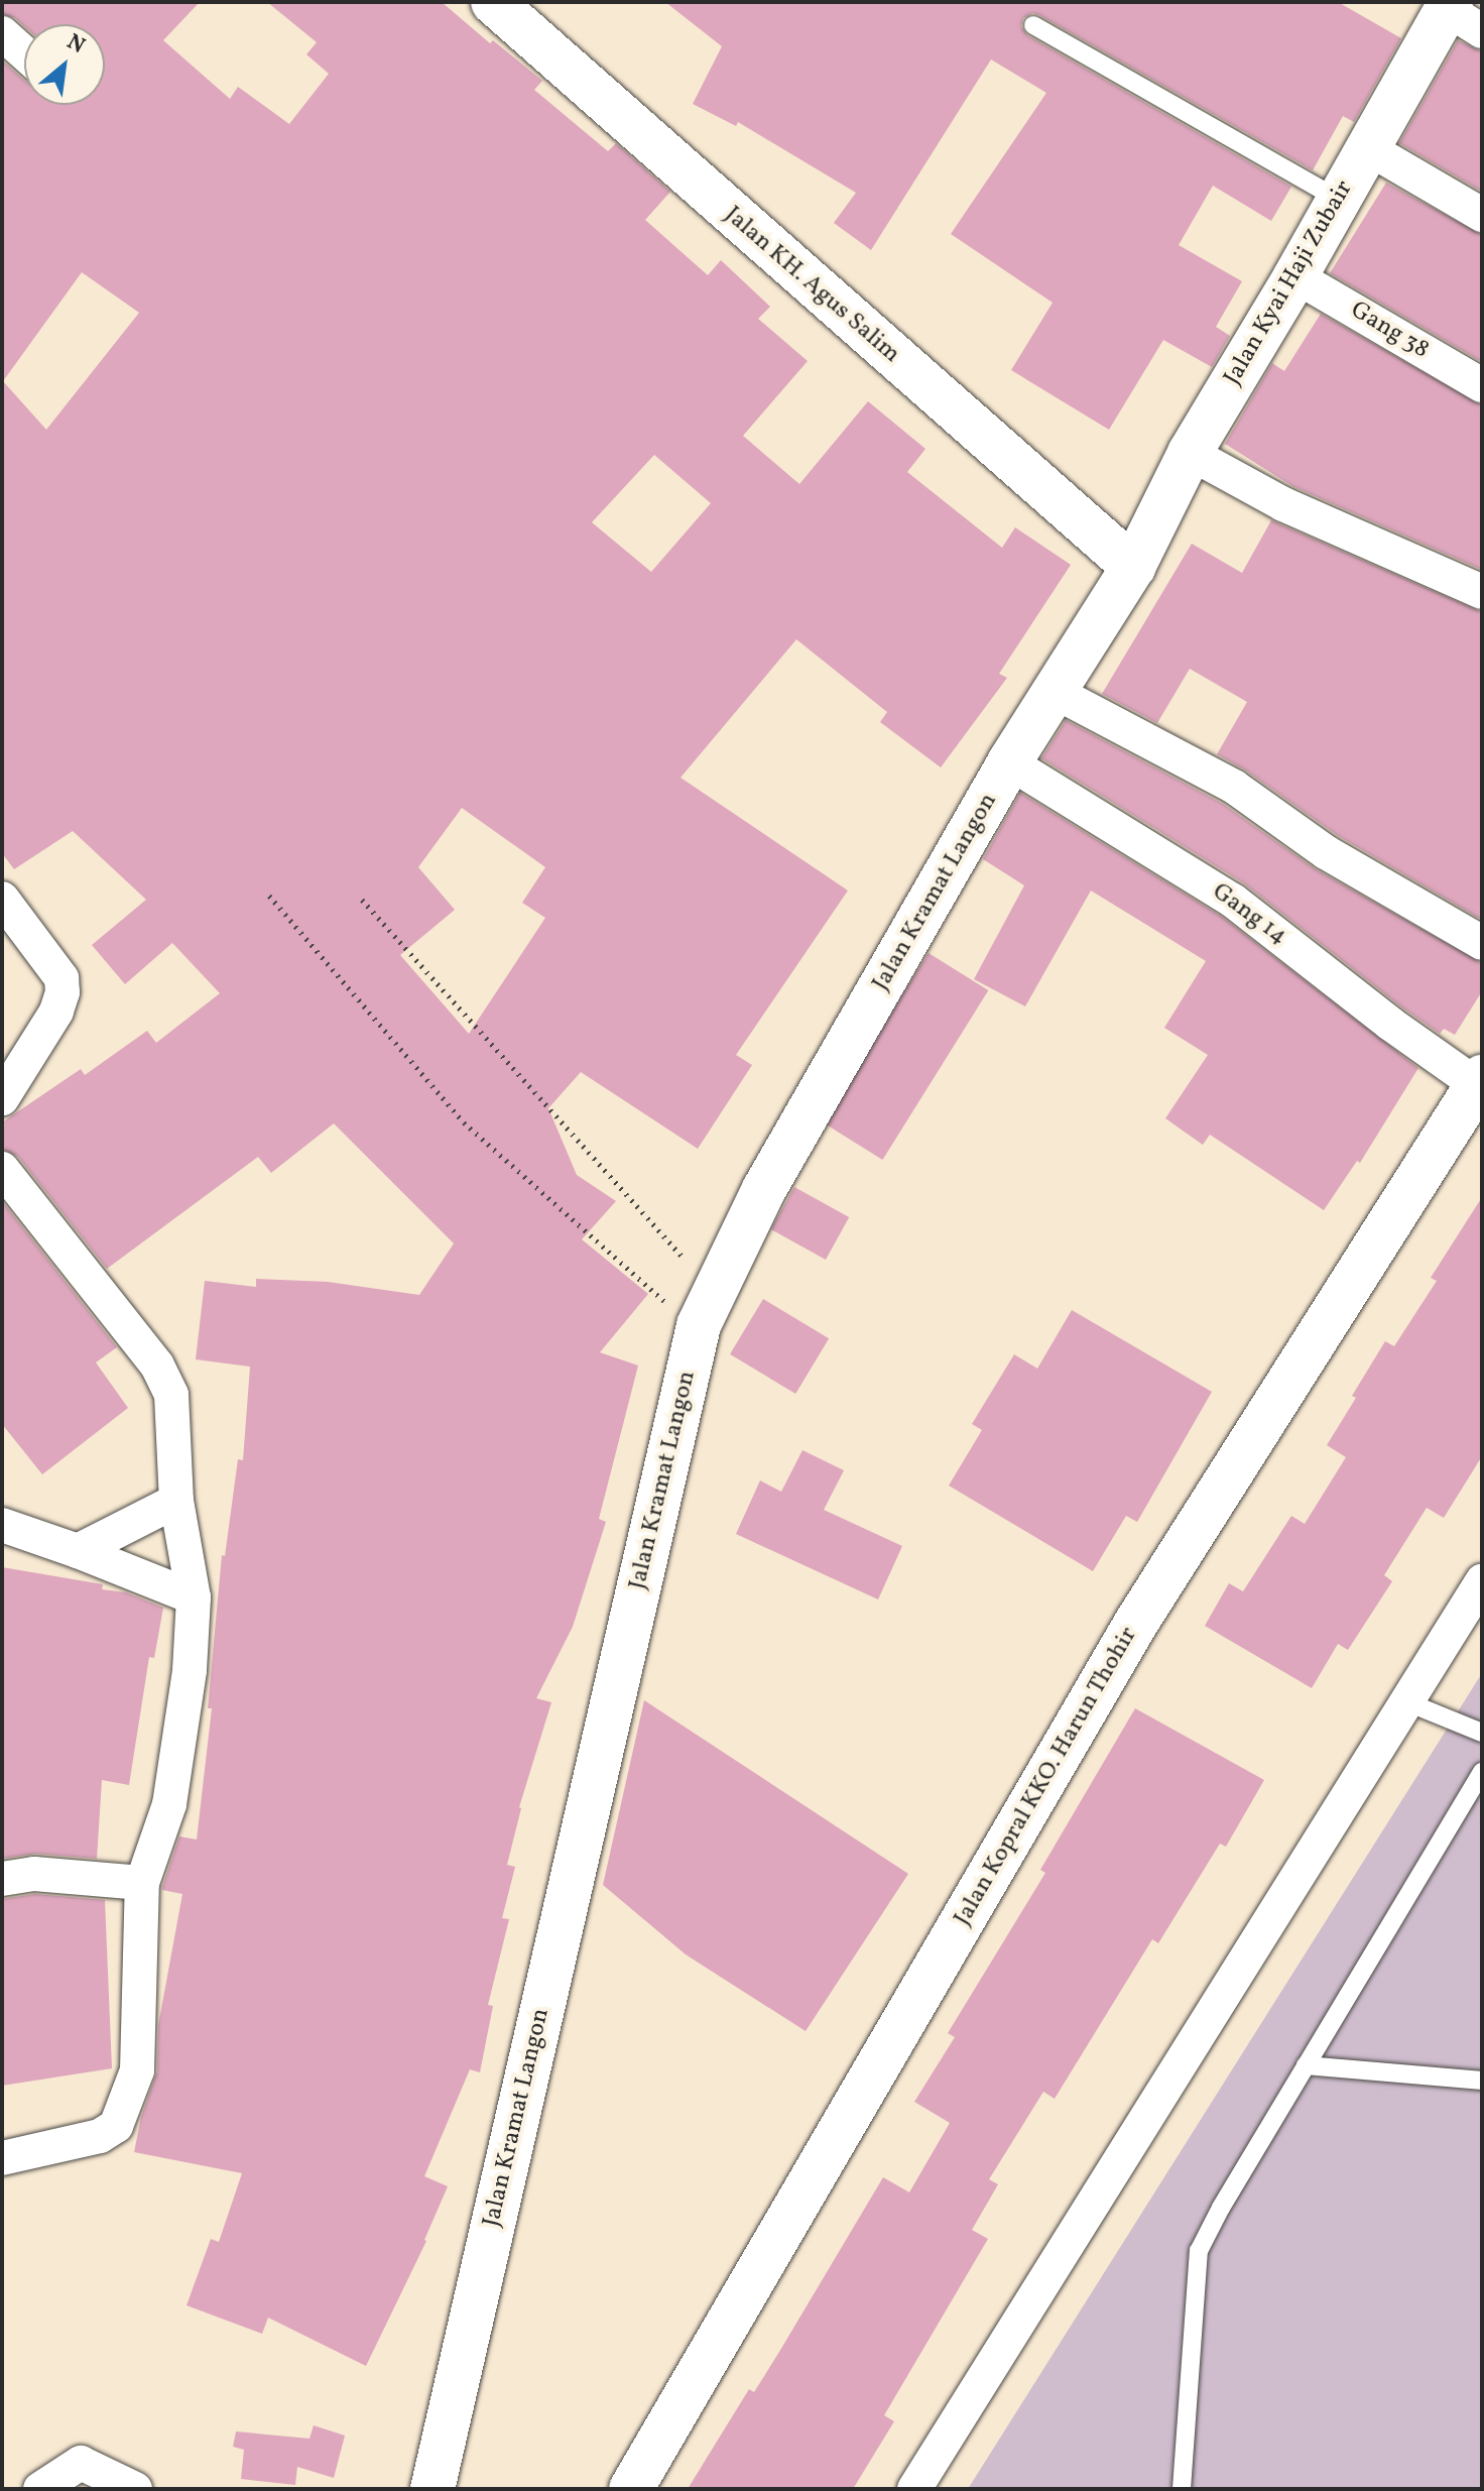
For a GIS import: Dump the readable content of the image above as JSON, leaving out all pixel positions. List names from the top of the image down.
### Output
{
  "streets": {
    "street": [
      "Jalan Kyai Haji Zubair",
      "Jalan KH. Agus Salim",
      "Gang 38",
      "Jalan Kramat Langon",
      "Gang 14",
      "Jalan Kopral KKO. Harun Thohir"
    ]
  },
  "crossings": [
    ["Jalan Kyai Haji Zubair", "Jalan KH. Agus Salim"],
    ["Jalan Kyai Haji Zubair", "Gang 38"],
    ["Jalan Kyai Haji Zubair", "Jalan Kramat Langon"],
    ["Jalan KH. Agus Salim", "Jalan Kramat Langon"],
    ["Jalan Kramat Langon", "Gang 14"],
    ["Gang 14", "Jalan Kopral KKO. Harun Thohir"]
  ],
  "north": "top right"
}
